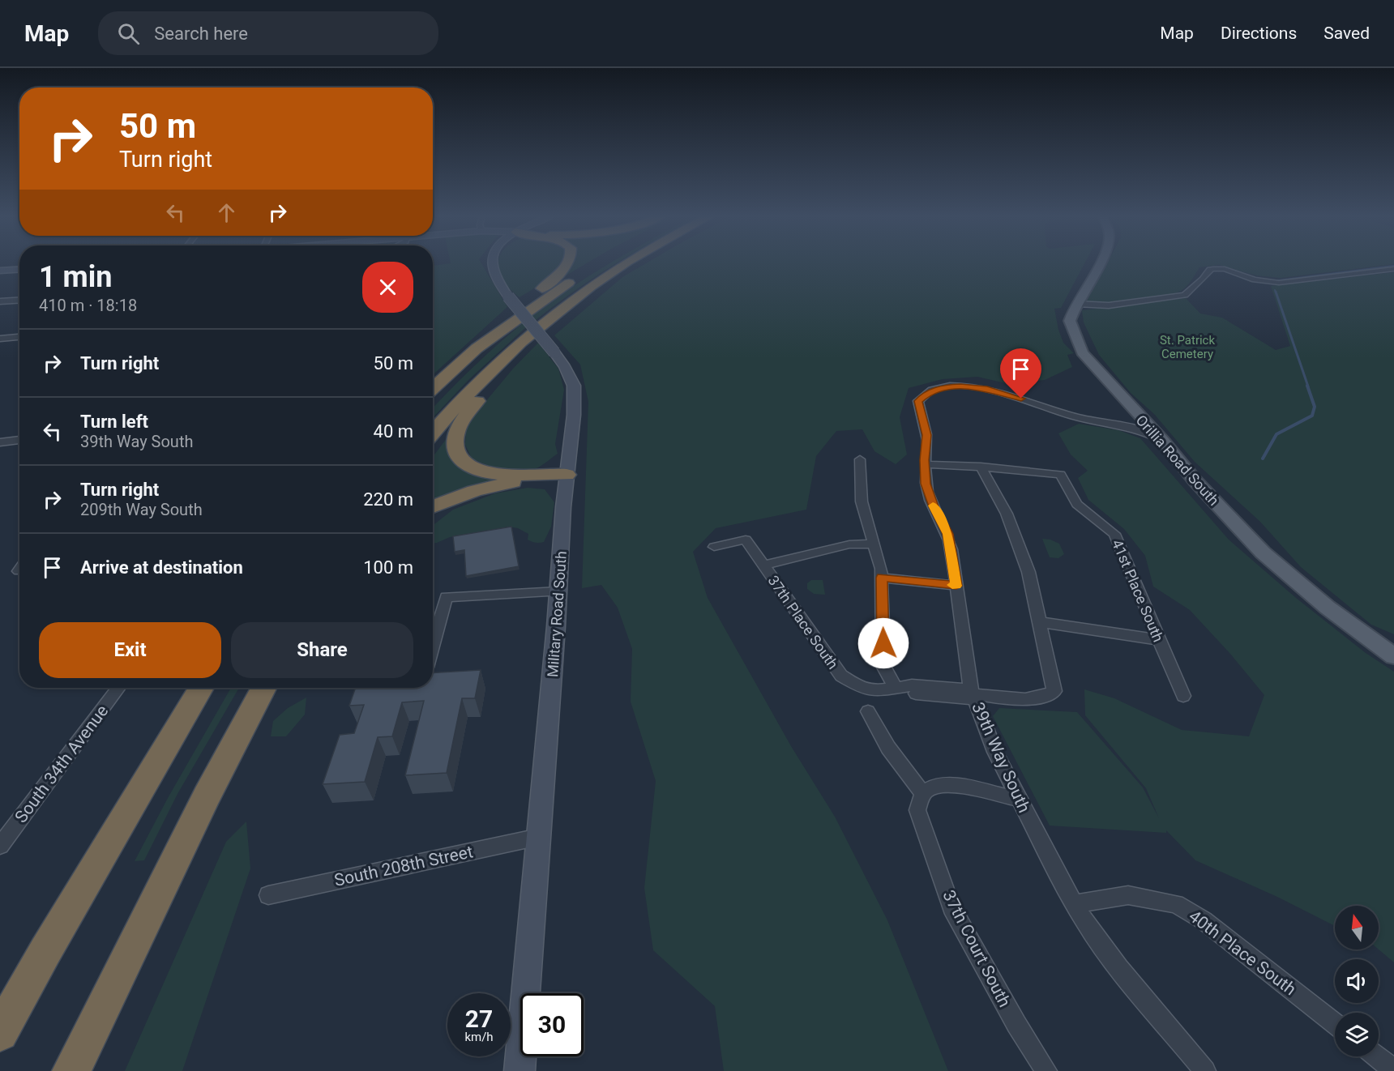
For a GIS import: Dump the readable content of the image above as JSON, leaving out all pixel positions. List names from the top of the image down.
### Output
{
  "streets": {
    "main road": ["Orillia Road South", "Military Road South"],
    "street": [
      "41st Place South",
      "37th Place South",
      "39th Way South",
      "South 34th Avenue",
      "South 208th Street",
      "37th Court South",
      "40th Place South"
    ]
  },
  "crossings": [
    ["Military Road South", "South 208th Street"],
    ["37th Place South", "39th Way South"],
    ["39th Way South", "40th Place South"]
  ],
  "parks": ["St. Patrick Cemetery"],
  "north": "top",
  "page": {
    "header": "Map",
    "search": "Search here",
    "nav": ["Map", "Directions", "Saved"],
    "turn": ["50 m", "Turn right"],
    "heading": ["1 min", "410 m · 18:18"],
    "list": [
      {
        "name": "Turn right",
        "value": "50 m"
      },
      {
        "name": "Turn left",
        "note": "39th Way South",
        "value": "40 m"
      },
      {
        "name": "Turn right",
        "note": "209th Way South",
        "value": "220 m"
      },
      {
        "name": "Arrive at destination",
        "value": "100 m"
      }
    ],
    "buttons": ["Exit", "Share"],
    "speed": "27 km/h",
    "limit": "30"
  }
}
